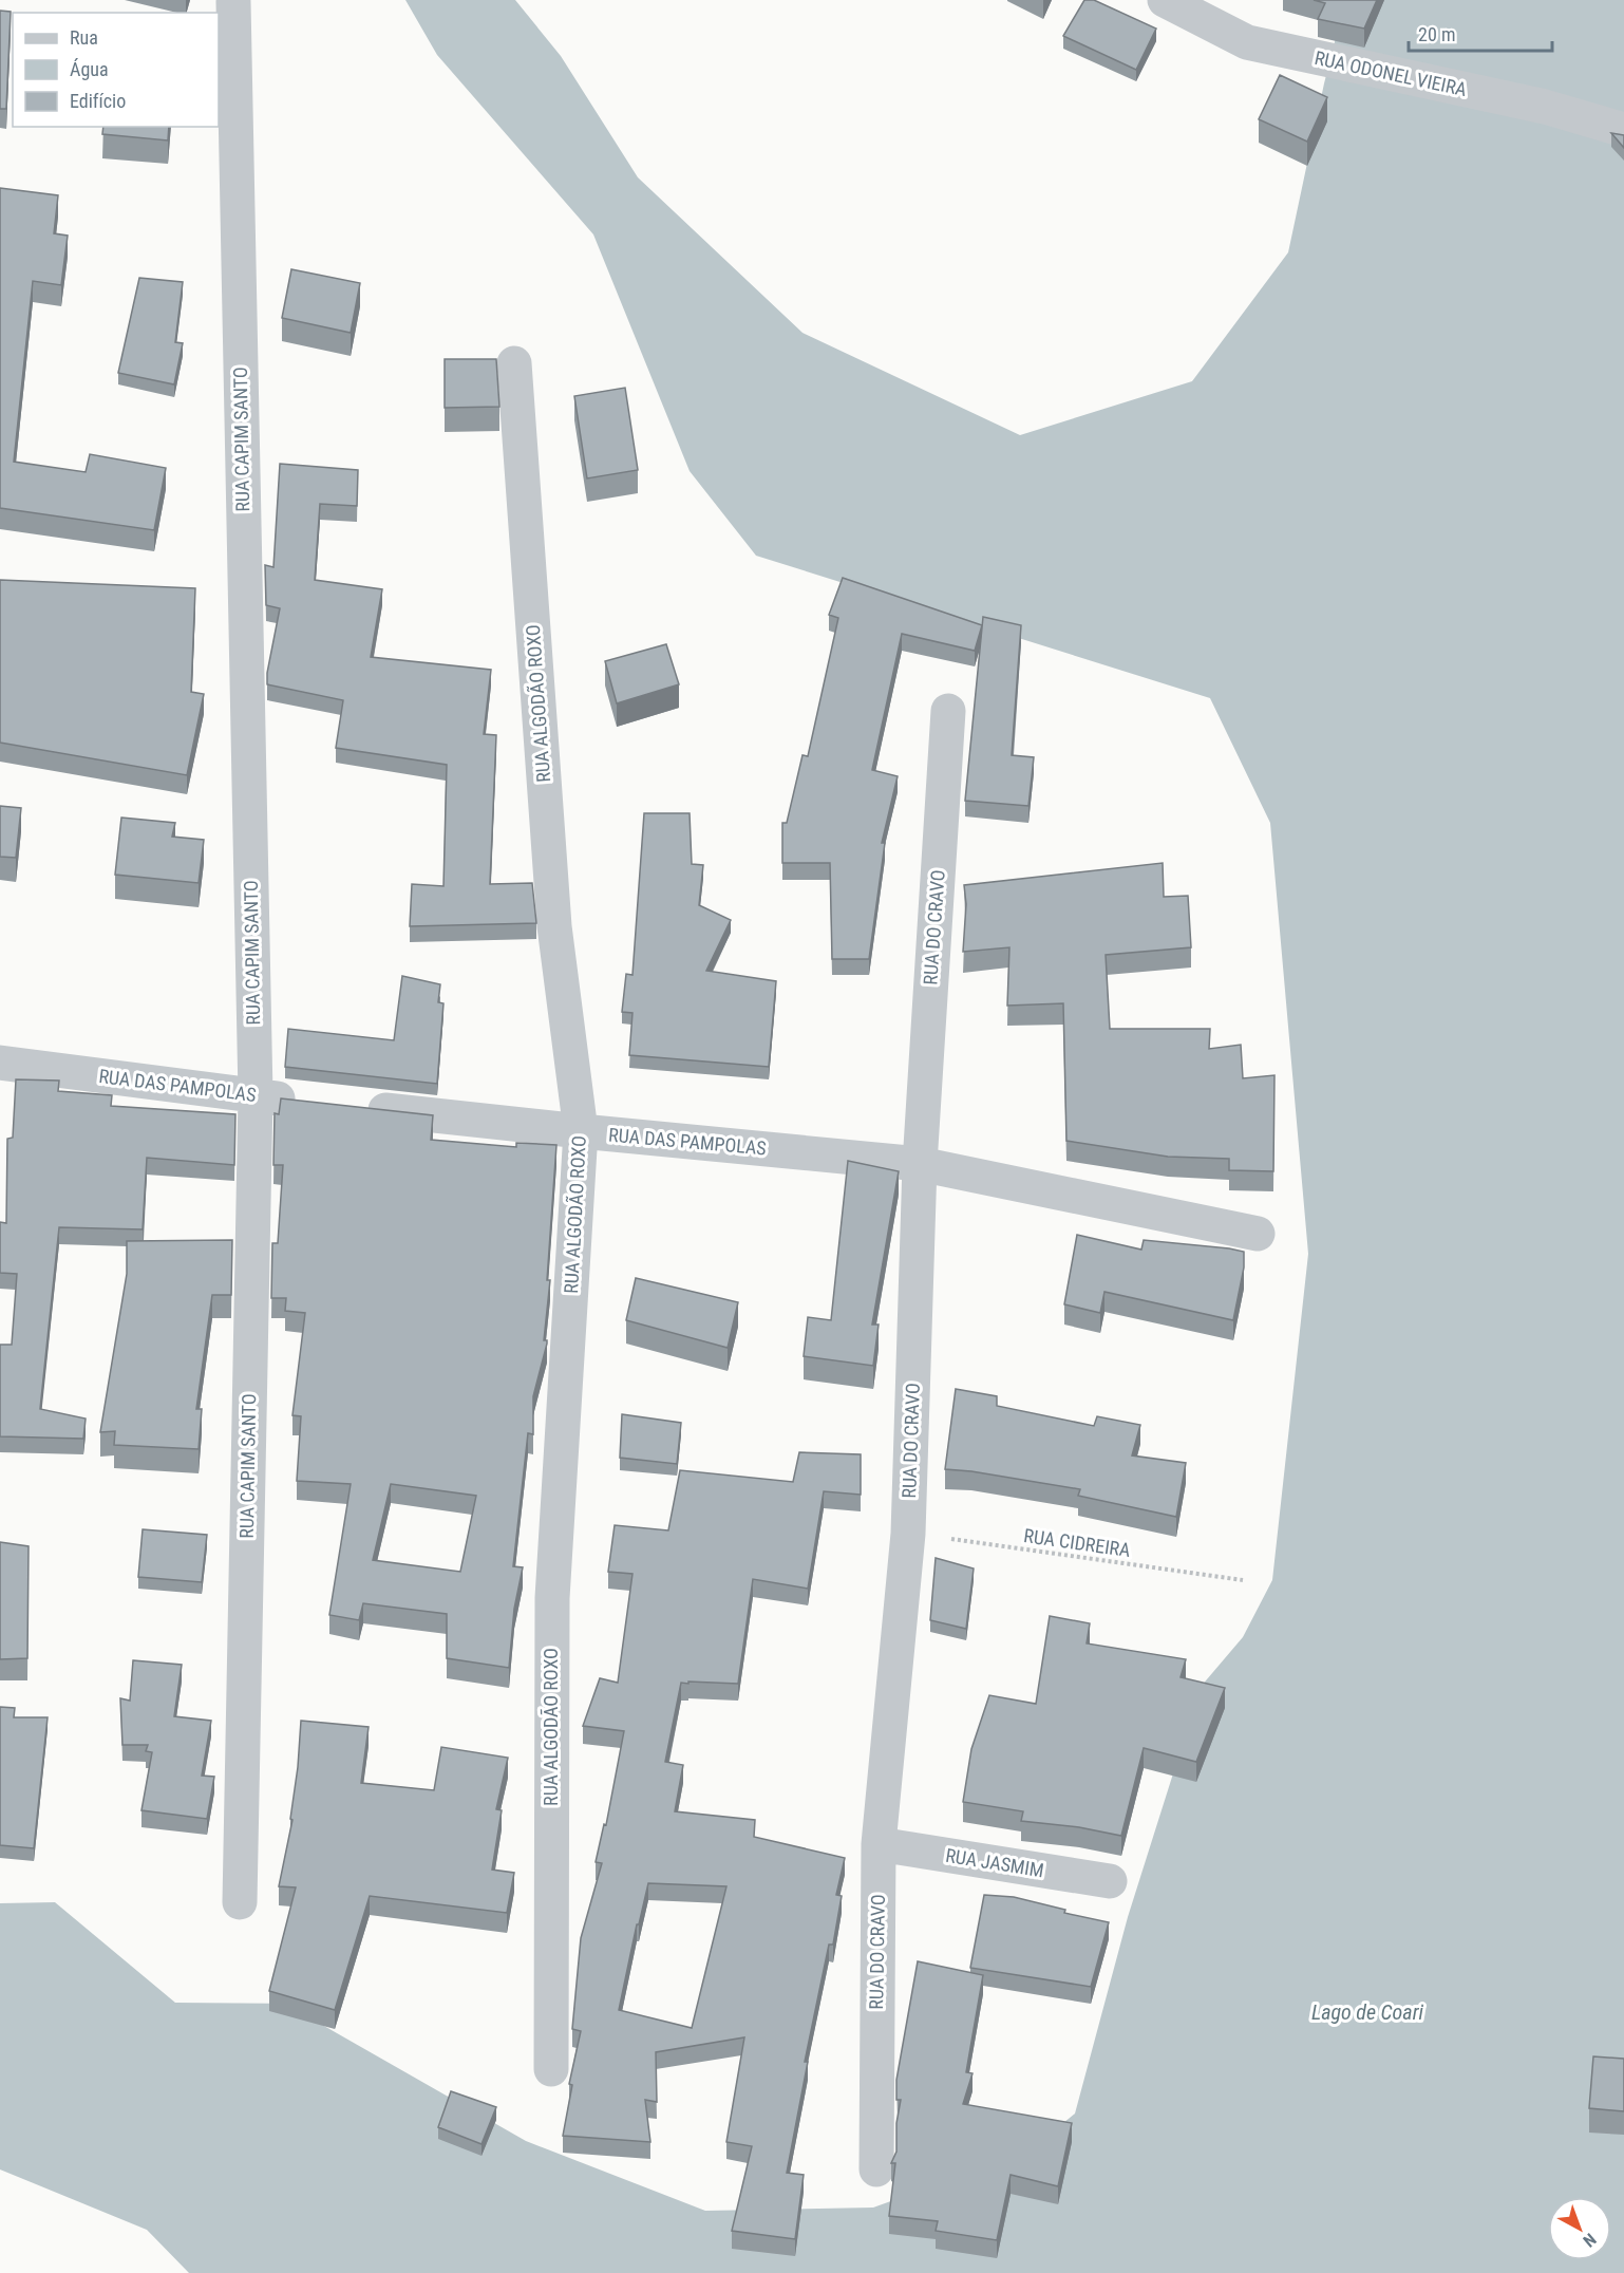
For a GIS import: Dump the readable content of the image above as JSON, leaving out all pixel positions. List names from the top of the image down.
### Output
{
  "streets": {
    "street": [
      "RUA ODONEL VIEIRA",
      "RUA CAPIM SANTO",
      "RUA ALGODÃO ROXO",
      "RUA DO CRAVO",
      "RUA DAS PAMPOLAS",
      "RUA JASMIM"
    ],
    "path": ["RUA CIDREIRA"]
  },
  "crossings": [
    ["RUA CAPIM SANTO", "RUA DAS PAMPOLAS"],
    ["RUA ALGODÃO ROXO", "RUA DAS PAMPOLAS"],
    ["RUA DO CRAVO", "RUA DAS PAMPOLAS"],
    ["RUA DO CRAVO", "RUA CIDREIRA"],
    ["RUA DO CRAVO", "RUA JASMIM"]
  ],
  "water": ["Lago de Coari"],
  "legend": ["Rua", "Água", "Edifício"],
  "scale_bar": "20 m",
  "north": "bottom right"
}
